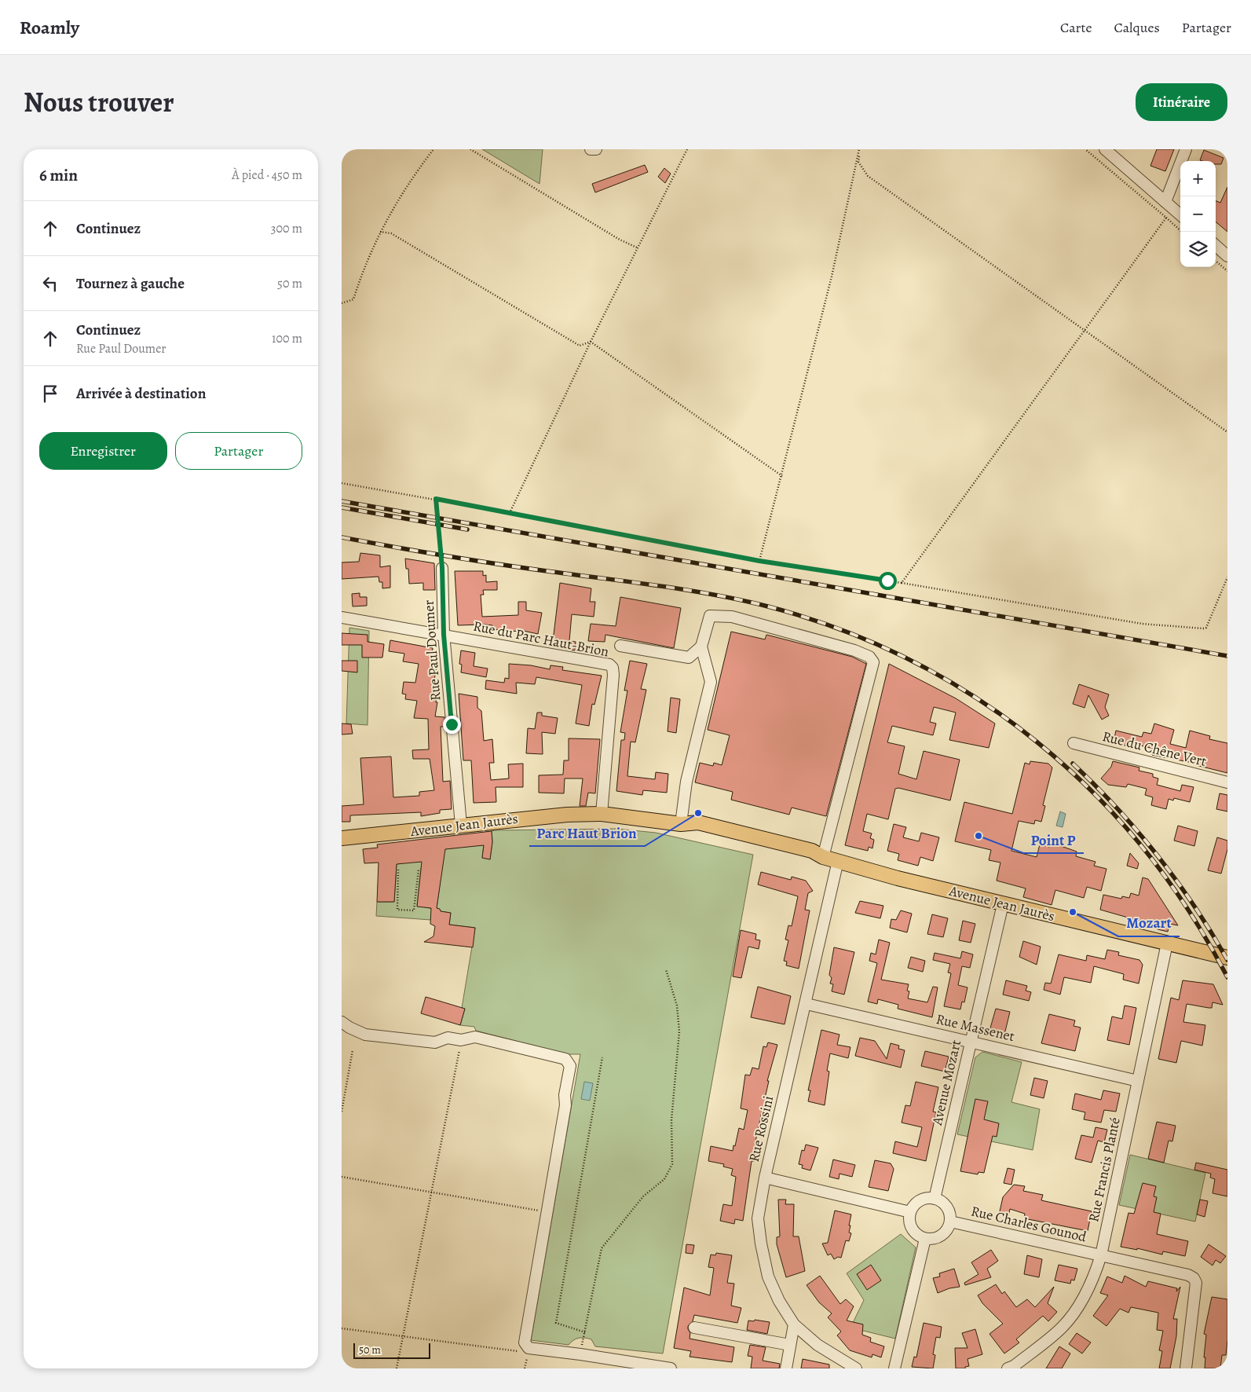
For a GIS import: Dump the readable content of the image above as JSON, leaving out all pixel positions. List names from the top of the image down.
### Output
{
  "streets": {
    "main road": ["Avenue Jean Jaurès"],
    "street": [
      "Rue du Parc Haut-Brion",
      "Rue Paul Doumer",
      "Rue du Chêne Vert",
      "Rue Massenet",
      "Avenue Mozart",
      "Rue Rossini",
      "Rue Francis Planté",
      "Rue Charles Gounod"
    ]
  },
  "crossings": [
    ["Rue du Parc Haut-Brion", "Rue Paul Doumer"],
    ["Rue du Parc Haut-Brion", "Avenue Jean Jaurès"],
    ["Rue Paul Doumer", "Avenue Jean Jaurès"],
    ["Avenue Jean Jaurès", "Avenue Mozart"],
    ["Avenue Jean Jaurès", "Rue Rossini"],
    ["Avenue Jean Jaurès", "Rue Francis Planté"],
    ["Rue Massenet", "Avenue Mozart"],
    ["Rue Massenet", "Rue Rossini"],
    ["Rue Massenet", "Rue Francis Planté"],
    ["Avenue Mozart", "Rue Charles Gounod"],
    ["Rue Francis Planté", "Rue Charles Gounod"]
  ],
  "places": ["Parc Haut Brion", "Point P", "Mozart"],
  "scale_bar": "50 m",
  "page": {
    "header": "Roamly",
    "nav": ["Carte", "Calques", "Partager"],
    "title": "Nous trouver",
    "buttons": [
      "Itinéraire",
      ["Enregistrer", "Partager"]
    ],
    "heading": ["6 min", "À pied · 450 m"],
    "map_buttons": ["+", "−"],
    "list": [
      ["Continuez", "300 m"],
      ["Tournez à gauche", "50 m"],
      ["Continuez", "Rue Paul Doumer", "100 m"],
      "Arrivée à destination"
    ],
    "scale": "50 m"
  }
}
